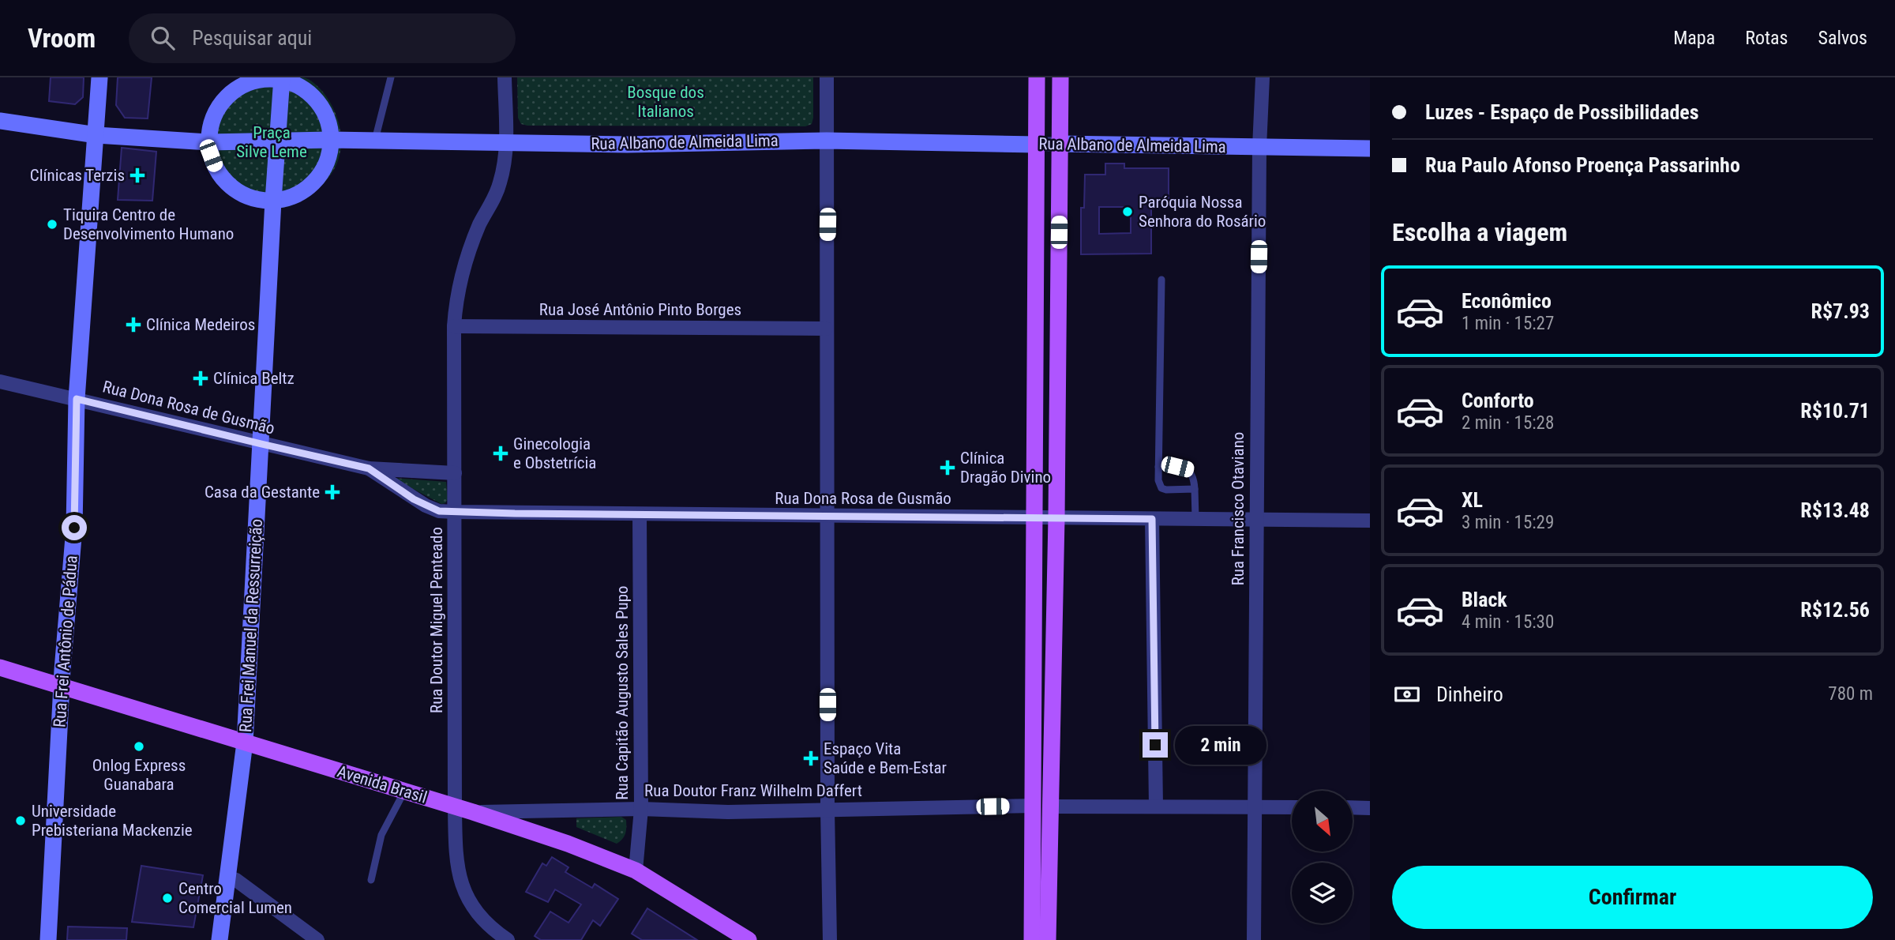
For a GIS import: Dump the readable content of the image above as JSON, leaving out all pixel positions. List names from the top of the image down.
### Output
{
  "streets": {
    "main road": ["Avenida Brasil"],
    "street": [
      "Rua Albano de Almeida Lima",
      "Rua José Antônio Pinto Borges",
      "Rua Dona Rosa de Gusmão",
      "Rua Francisco Otaviano",
      "Rua Doutor Miguel Penteado",
      "Rua Frei Manuel da Ressurreição",
      "Rua Frei Antônio de Pádua",
      "Rua Capitão Augusto Sales Pupo",
      "Rua Doutor Franz Wilhelm Daffert"
    ]
  },
  "crossings": [
    ["Rua Albano de Almeida Lima", "Rua Francisco Otaviano"],
    ["Rua Albano de Almeida Lima", "Rua Doutor Miguel Penteado"],
    ["Rua Albano de Almeida Lima", "Rua Frei Manuel da Ressurreição"],
    ["Rua Albano de Almeida Lima", "Rua Frei Antônio de Pádua"],
    ["Rua José Antônio Pinto Borges", "Rua Doutor Miguel Penteado"],
    ["Rua Dona Rosa de Gusmão", "Rua Francisco Otaviano"],
    ["Rua Dona Rosa de Gusmão", "Rua Doutor Miguel Penteado"],
    ["Rua Dona Rosa de Gusmão", "Rua Frei Manuel da Ressurreição"],
    ["Rua Dona Rosa de Gusmão", "Rua Frei Antônio de Pádua"],
    ["Rua Dona Rosa de Gusmão", "Rua Capitão Augusto Sales Pupo"],
    ["Rua Francisco Otaviano", "Rua Doutor Franz Wilhelm Daffert"],
    ["Rua Doutor Miguel Penteado", "Avenida Brasil"],
    ["Rua Frei Manuel da Ressurreição", "Avenida Brasil"],
    ["Rua Frei Antônio de Pádua", "Avenida Brasil"],
    ["Rua Capitão Augusto Sales Pupo", "Avenida Brasil"],
    ["Rua Capitão Augusto Sales Pupo", "Rua Doutor Franz Wilhelm Daffert"],
    ["Avenida Brasil", "Rua Doutor Franz Wilhelm Daffert"]
  ],
  "parks": ["Bosque dos Italianos", "Praça Silve Leme"],
  "places": {
    "health": [
      "Clínicas Terzis",
      "Clínica Medeiros",
      "Clínica Beltz",
      "Ginecologia e Obstetrícia",
      "Clínica Dragão Divino",
      "Casa da Gestante",
      "Espaço Vita Saúde e Bem-Estar"
    ],
    "other": [
      "Paróquia Nossa Senhora do Rosário",
      "Tiquira Centro de Desenvolvimento Humano",
      "Onlog Express Guanabara",
      "Universidade Prebisteriana Mackenzie",
      "Centro Comercial Lumen"
    ]
  },
  "north": "bottom right",
  "page": {
    "header": "Vroom",
    "search": "Pesquisar aqui",
    "nav": ["Mapa", "Rotas", "Salvos"],
    "banner": ["Luzes - Espaço de Possibilidades", "Rua Paulo Afonso Proença Passarinho"],
    "heading": "Escolha a viagem",
    "list": [
      {
        "name": "Econômico",
        "note": "1 min · 15:27",
        "value": "R$7.93"
      },
      {
        "name": "Conforto",
        "note": "2 min · 15:28",
        "value": "R$10.71"
      },
      {
        "name": "XL",
        "note": "3 min · 15:29",
        "value": "R$13.48"
      },
      {
        "name": "Black",
        "note": "4 min · 15:30",
        "value": "R$12.56"
      }
    ],
    "pay": ["Dinheiro", "780 m"],
    "bubble": "2 min",
    "buttons": "Confirmar"
  }
}
